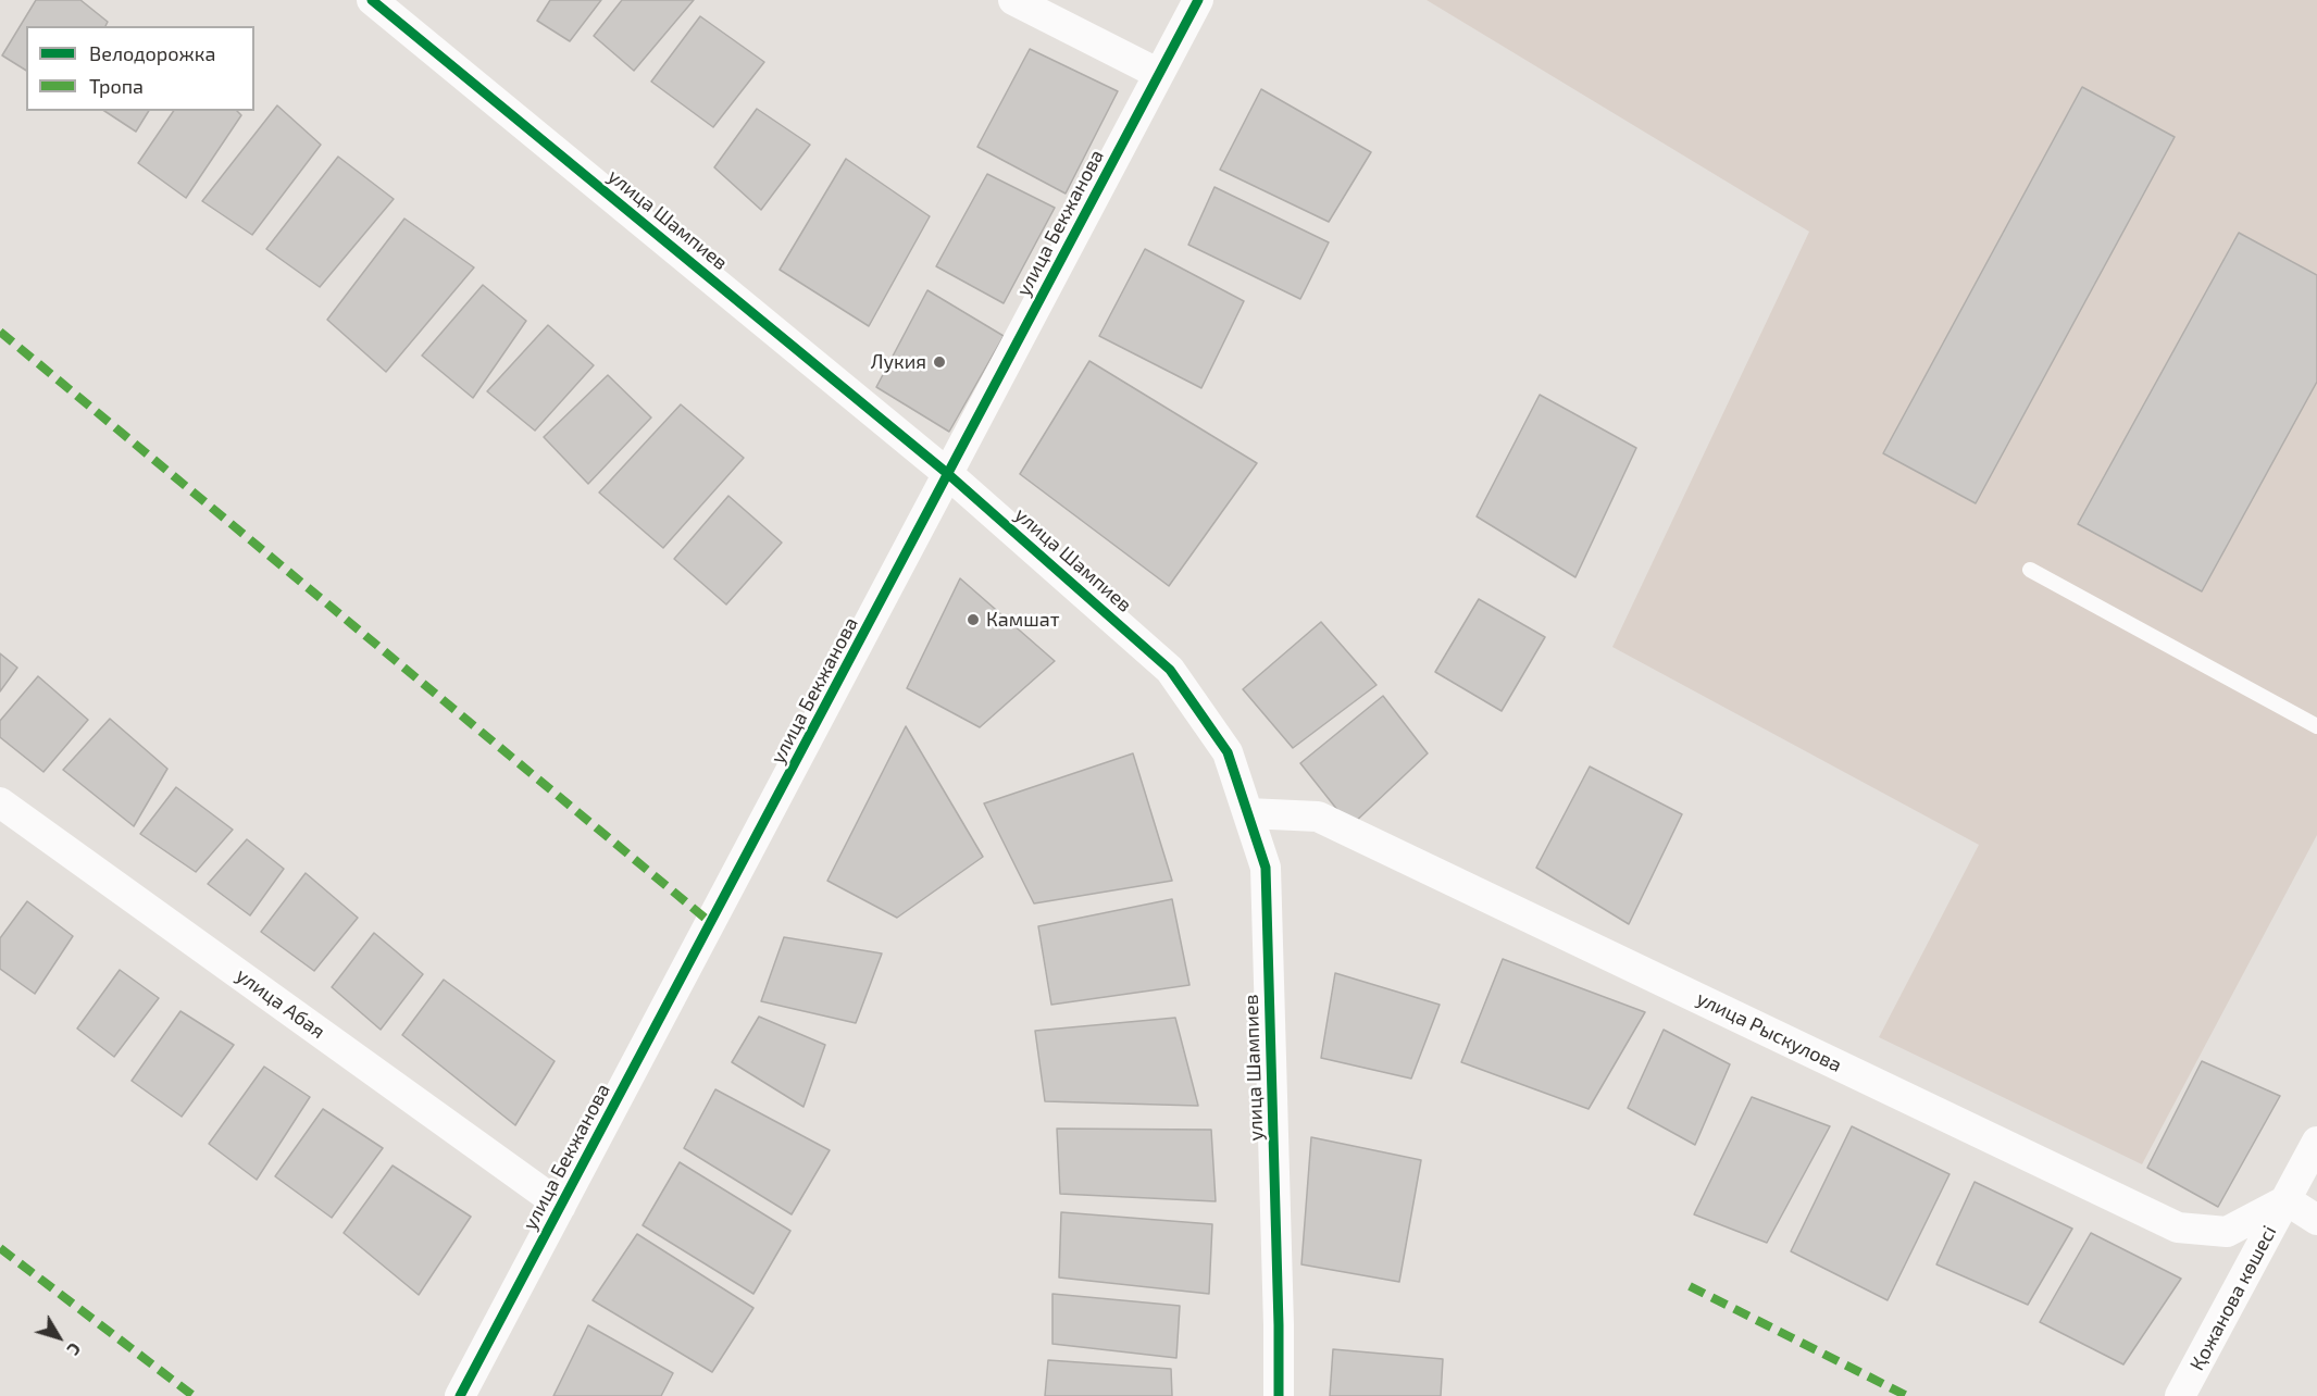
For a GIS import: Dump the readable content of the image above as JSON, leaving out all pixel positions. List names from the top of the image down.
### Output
{
  "streets": {
    "street": [
      "улица Шампиев",
      "улица Бекжанова",
      "улица Абая",
      "улица Рыскулова",
      "Қожанова көшесі"
    ]
  },
  "crossings": [
    ["улица Шампиев", "улица Бекжанова"],
    ["улица Шампиев", "улица Рыскулова"],
    ["улица Бекжанова", "улица Абая"],
    ["улица Рыскулова", "Қожанова көшесі"]
  ],
  "places": ["Лукия", "Камшат"],
  "legend": ["Велодорожка", "Тропа"],
  "north": "bottom right"
}
